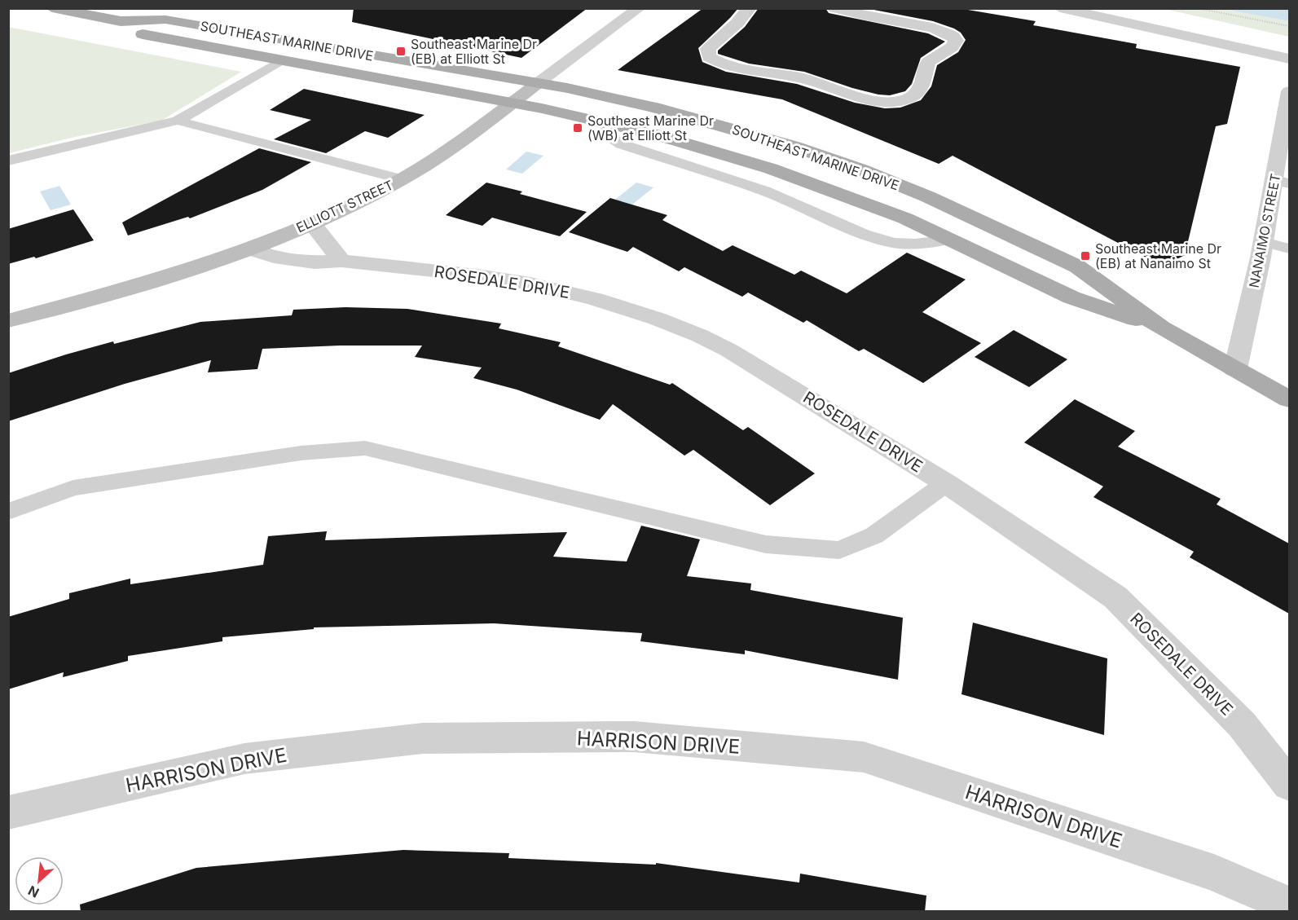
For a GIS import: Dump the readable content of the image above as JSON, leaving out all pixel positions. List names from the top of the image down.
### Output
{
  "streets": {
    "main road": ["SOUTHEAST MARINE DRIVE"],
    "street": [
      "ELLIOTT STREET",
      "NANAIMO STREET",
      "ROSEDALE DRIVE",
      "HARRISON DRIVE"
    ]
  },
  "crossings": [
    ["SOUTHEAST MARINE DRIVE", "ELLIOTT STREET"],
    ["SOUTHEAST MARINE DRIVE", "NANAIMO STREET"],
    ["ELLIOTT STREET", "ROSEDALE DRIVE"]
  ],
  "places": {
    "transit": ["Southeast Marine Dr (EB) at Elliott St", "Southeast Marine Dr (WB) at Elliott St", "Southeast Marine Dr (EB) at Nanaimo St"]
  },
  "north": "bottom left"
}
